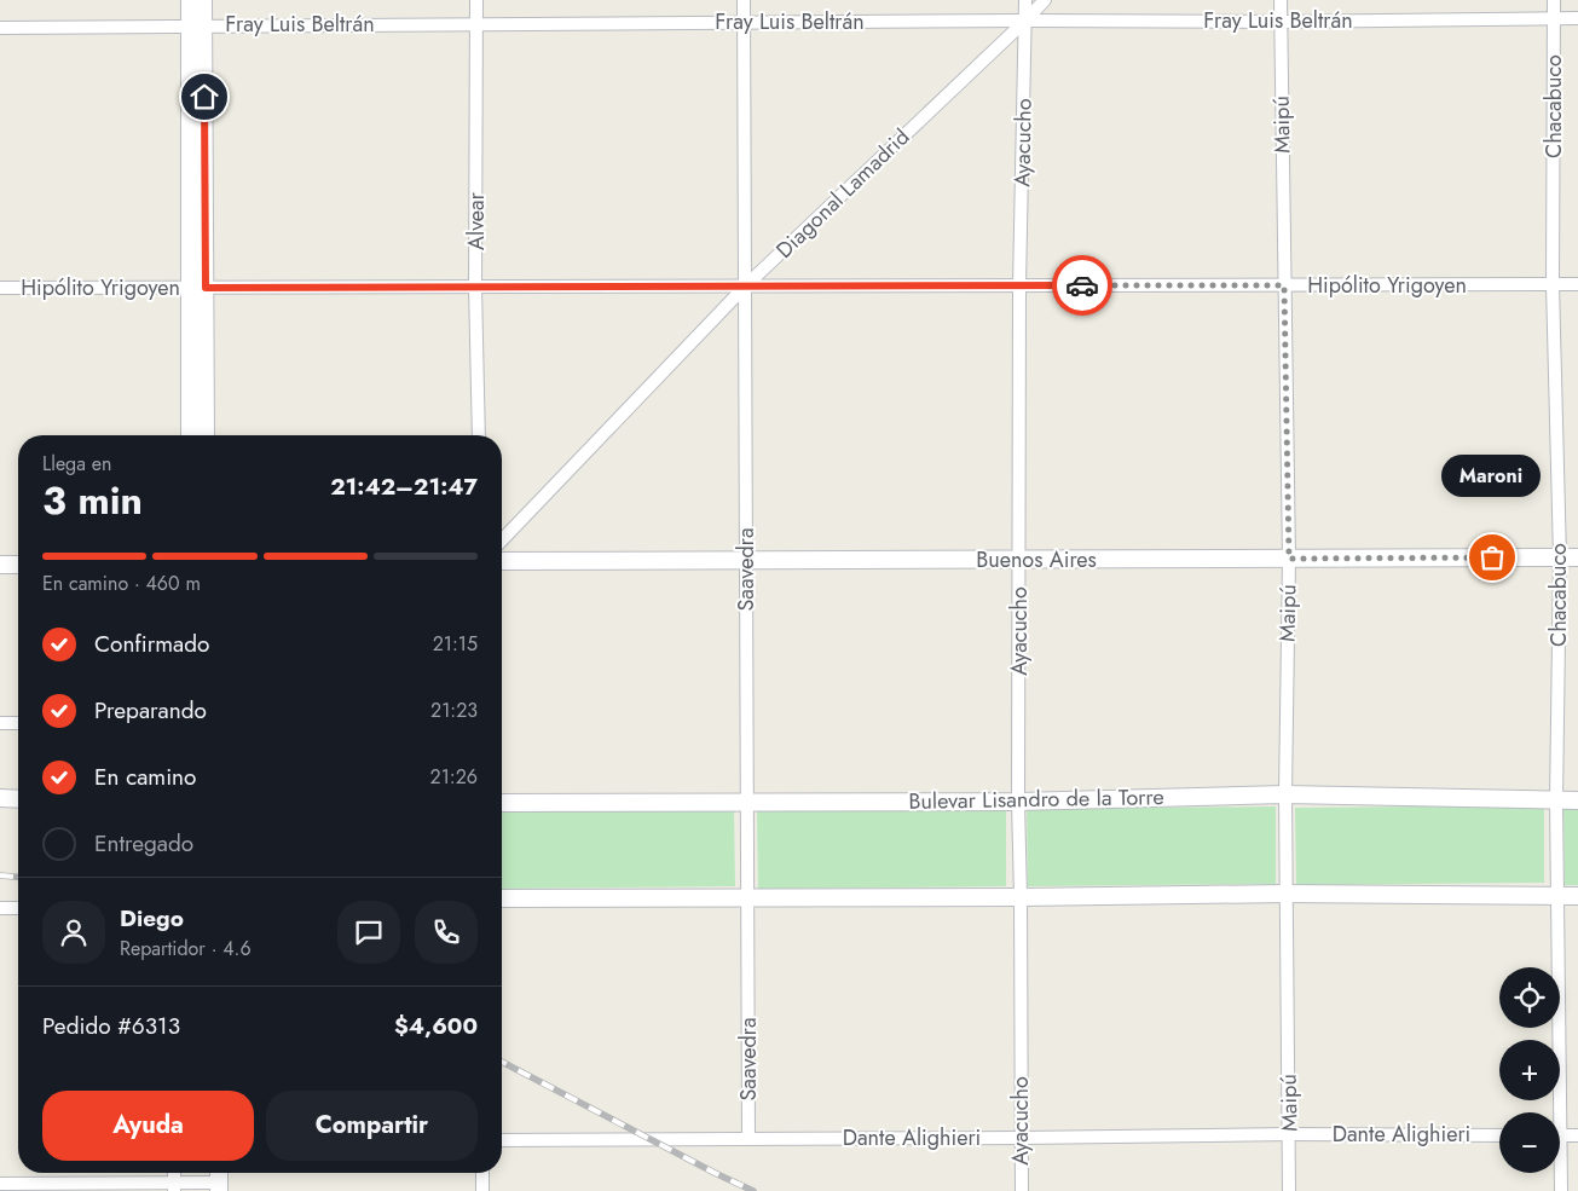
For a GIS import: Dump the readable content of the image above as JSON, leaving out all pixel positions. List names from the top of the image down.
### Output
{
  "streets": {
    "main road": ["Buenos Aires", "Bulevar Lisandro de la Torre"],
    "street": [
      "Fray Luis Beltrán",
      "Chacabuco",
      "Maipú",
      "Ayacucho",
      "Diagonal Lamadrid",
      "Alvear",
      "Hipólito Yrigoyen",
      "Saavedra",
      "Dante Alighieri"
    ]
  },
  "crossings": [
    ["Fray Luis Beltrán", "Chacabuco"],
    ["Fray Luis Beltrán", "Maipú"],
    ["Fray Luis Beltrán", "Ayacucho"],
    ["Fray Luis Beltrán", "Diagonal Lamadrid"],
    ["Fray Luis Beltrán", "Alvear"],
    ["Fray Luis Beltrán", "Saavedra"],
    ["Chacabuco", "Hipólito Yrigoyen"],
    ["Chacabuco", "Buenos Aires"],
    ["Chacabuco", "Bulevar Lisandro de la Torre"],
    ["Maipú", "Hipólito Yrigoyen"],
    ["Maipú", "Buenos Aires"],
    ["Maipú", "Bulevar Lisandro de la Torre"],
    ["Maipú", "Dante Alighieri"],
    ["Ayacucho", "Diagonal Lamadrid"],
    ["Ayacucho", "Hipólito Yrigoyen"],
    ["Ayacucho", "Buenos Aires"],
    ["Ayacucho", "Bulevar Lisandro de la Torre"],
    ["Ayacucho", "Dante Alighieri"],
    ["Diagonal Lamadrid", "Hipólito Yrigoyen"],
    ["Diagonal Lamadrid", "Saavedra"],
    ["Alvear", "Hipólito Yrigoyen"],
    ["Hipólito Yrigoyen", "Saavedra"],
    ["Buenos Aires", "Saavedra"],
    ["Saavedra", "Bulevar Lisandro de la Torre"],
    ["Saavedra", "Dante Alighieri"]
  ],
  "places": ["Maroni"],
  "page": {
    "heading": ["3 min", "Llega en", "21:42–21:47"],
    "panel": [
      "Diego",
      "Repartidor · 4.6",
      "Pedido #6313",
      "$4,600"
    ],
    "bubble": "Maroni",
    "bar": "En camino · 460 m",
    "list": [
      ["Confirmado", "21:15"],
      ["Preparando", "21:23"],
      ["En camino", "21:26"],
      "Entregado"
    ],
    "map_buttons": ["+", "−"],
    "buttons": ["Ayuda", "Compartir"]
  }
}
